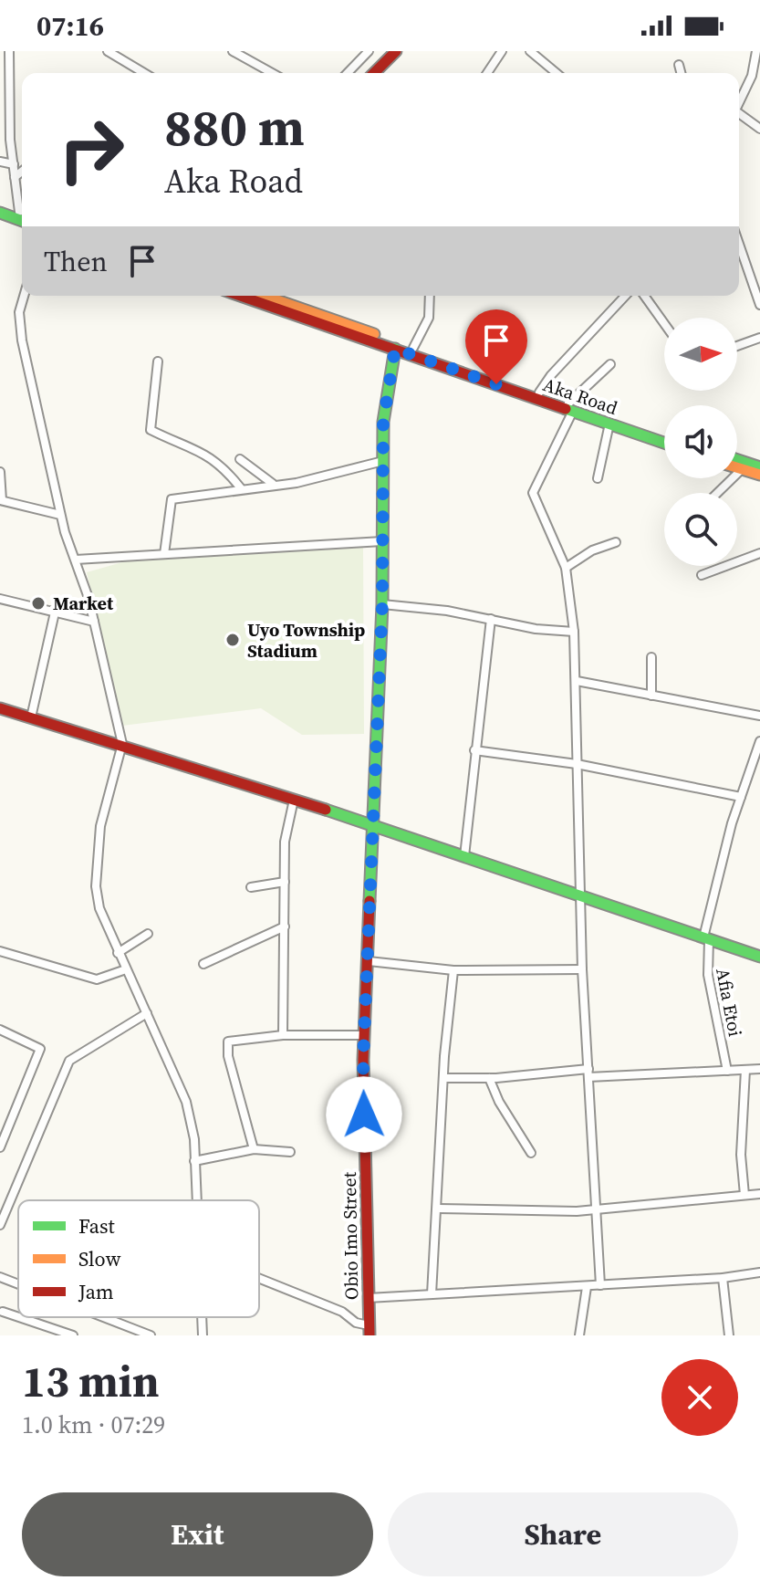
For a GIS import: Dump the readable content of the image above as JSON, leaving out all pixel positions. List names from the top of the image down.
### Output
{
  "streets": {
    "street": ["Aka Road", "Afia Etoi", "Obio Imo Street"]
  },
  "crossings": [
    ["Aka Road", "Obio Imo Street"]
  ],
  "places": ["Market", "Uyo Township Stadium"],
  "legend": ["Fast", "Slow", "Jam"],
  "north": "right",
  "page": {
    "status": "07:16",
    "turn": ["880 m", "Aka Road"],
    "then": "Then",
    "heading": ["13 min", "1.0 km · 07:29"],
    "buttons": ["Exit", "Share"]
  }
}
